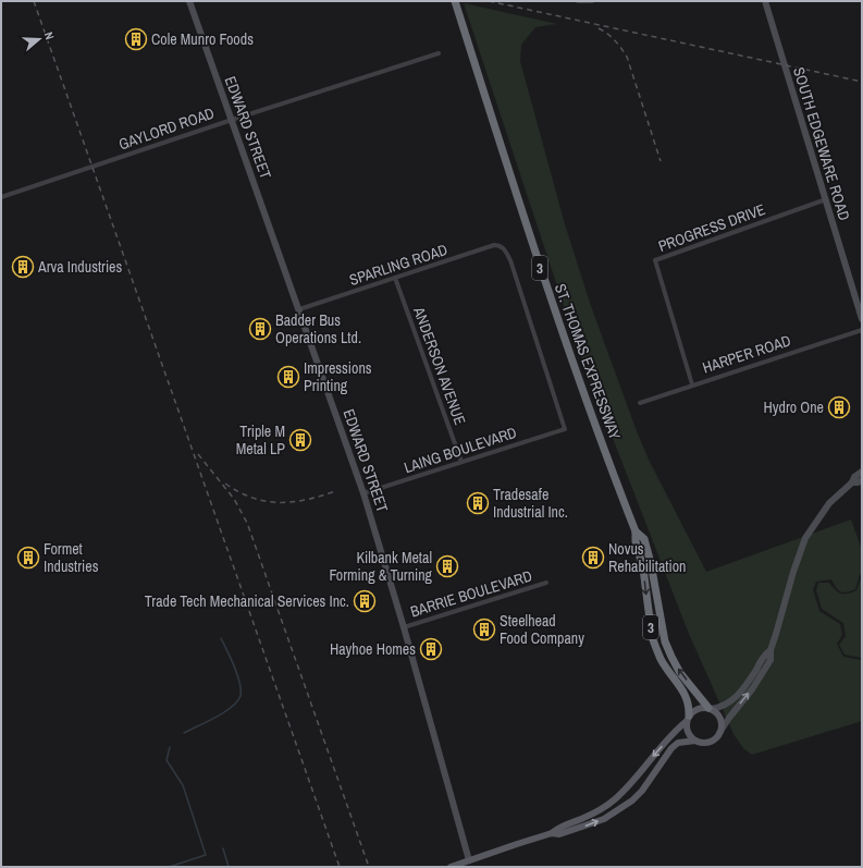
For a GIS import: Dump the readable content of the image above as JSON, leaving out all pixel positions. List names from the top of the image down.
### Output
{
  "streets": {
    "highway": ["3", "ST. THOMAS EXPRESSWAY"],
    "street": [
      "EDWARD STREET",
      "GAYLORD ROAD",
      "SOUTH EDGEWARE ROAD",
      "PROGRESS DRIVE",
      "SPARLING ROAD",
      "HARPER ROAD",
      "ANDERSON AVENUE",
      "LAING BOULEVARD",
      "BARRIE BOULEVARD"
    ]
  },
  "crossings": [
    ["EDWARD STREET", "GAYLORD ROAD"],
    ["EDWARD STREET", "SPARLING ROAD"],
    ["EDWARD STREET", "LAING BOULEVARD"],
    ["EDWARD STREET", "BARRIE BOULEVARD"],
    ["SOUTH EDGEWARE ROAD", "PROGRESS DRIVE"],
    ["PROGRESS DRIVE", "HARPER ROAD"],
    ["SPARLING ROAD", "ANDERSON AVENUE"],
    ["SPARLING ROAD", "LAING BOULEVARD"],
    ["ANDERSON AVENUE", "LAING BOULEVARD"]
  ],
  "places": {
    "building": [
      "Cole Munro Foods",
      "Arva Industries",
      "Badder Bus Operations Ltd.",
      "Impressions Printing",
      "Hydro One",
      "Triple M Metal LP",
      "Tradesafe Industrial Inc.",
      "Formet Industries",
      "Novus Rehabilitation",
      "Kilbank Metal Forming & Turning",
      "Trade Tech Mechanical Services Inc.",
      "Steelhead Food Company",
      "Hayhoe Homes"
    ]
  },
  "north": "right"
}
